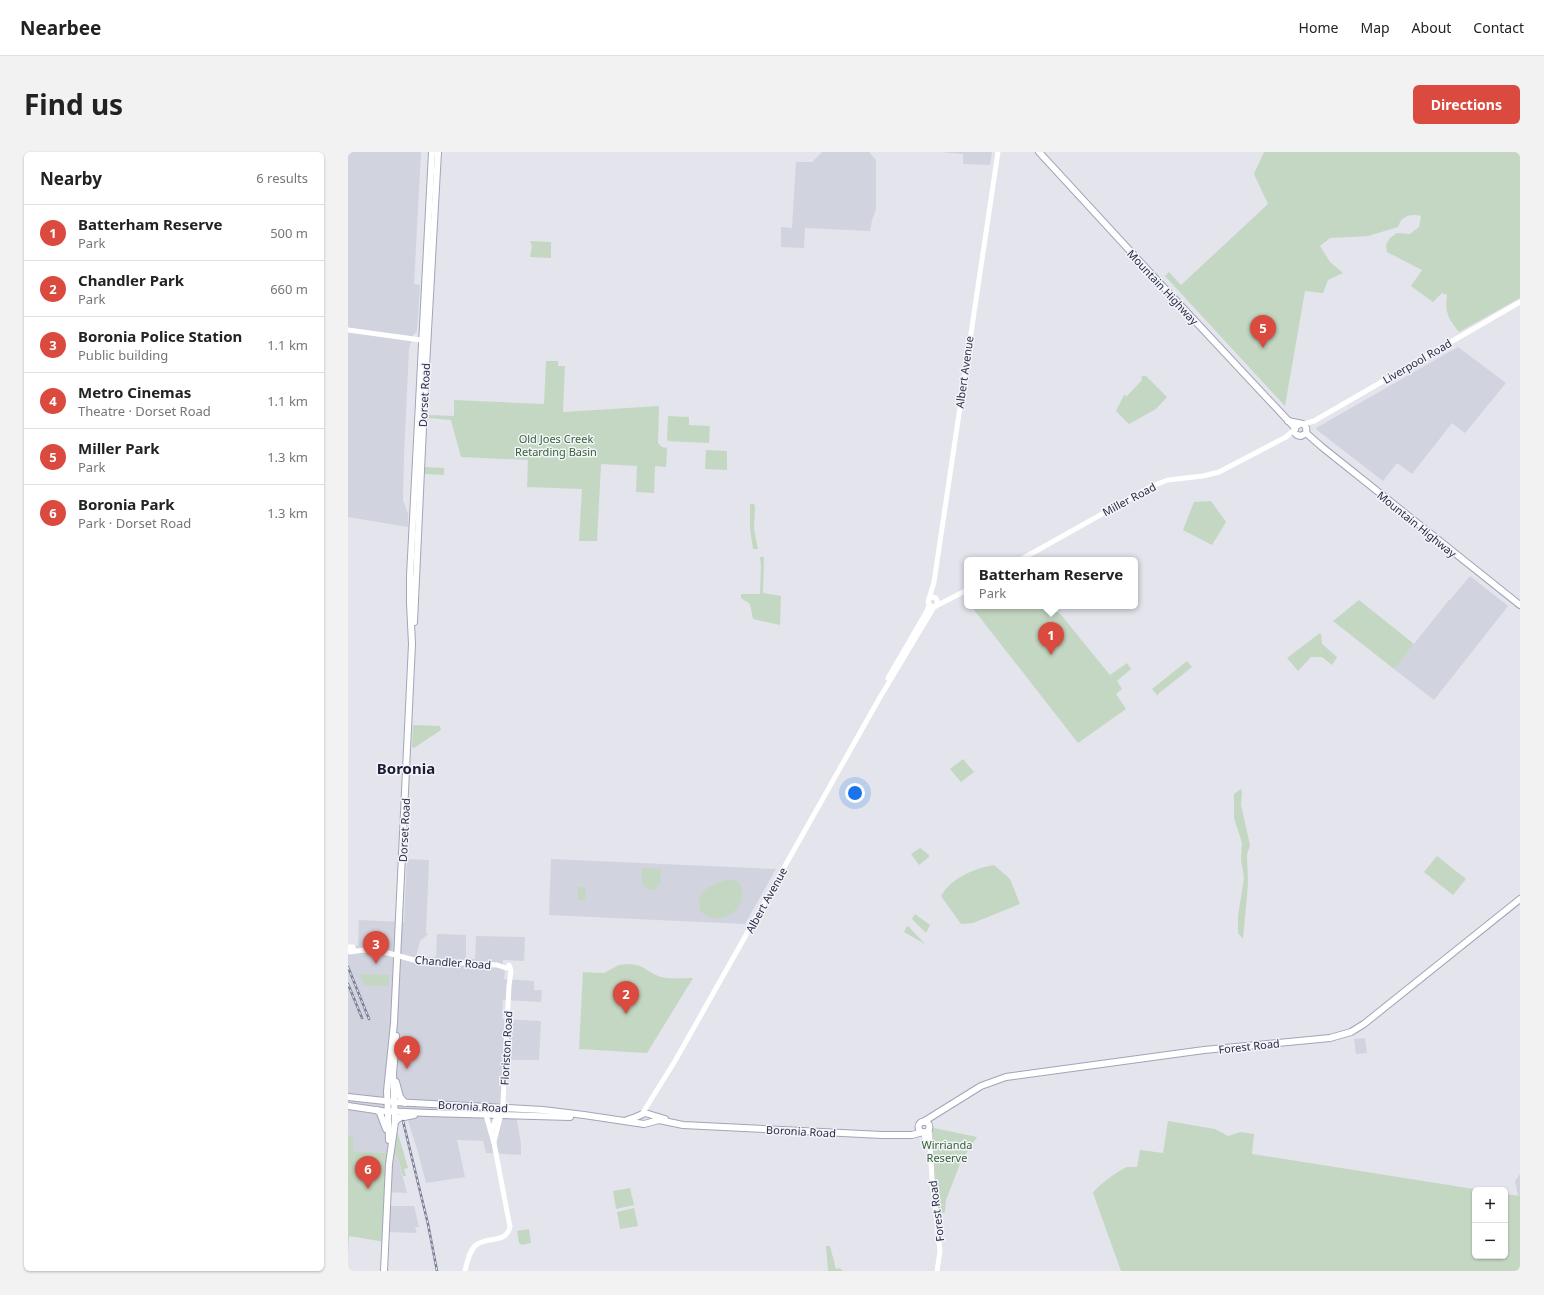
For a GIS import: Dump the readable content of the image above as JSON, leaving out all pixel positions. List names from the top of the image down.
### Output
{
  "streets": {
    "main road": [
      "Mountain Highway",
      "Liverpool Road",
      "Albert Avenue",
      "Dorset Road",
      "Miller Road",
      "Chandler Road",
      "Forest Road",
      "Floriston Road",
      "Boronia Road"
    ]
  },
  "crossings": [
    ["Mountain Highway", "Liverpool Road"],
    ["Mountain Highway", "Miller Road"],
    ["Liverpool Road", "Miller Road"],
    ["Albert Avenue", "Boronia Road"],
    ["Dorset Road", "Chandler Road"],
    ["Dorset Road", "Boronia Road"],
    ["Chandler Road", "Floriston Road"],
    ["Forest Road", "Boronia Road"],
    ["Floriston Road", "Boronia Road"]
  ],
  "districts": ["Boronia"],
  "parks": ["Old Joes Creek Retarding Basin", "Wirrianda Reserve"],
  "page": {
    "header": "Nearbee",
    "nav": [
      "Home",
      "Map",
      "About",
      "Contact"
    ],
    "title": "Find us",
    "buttons": "Directions",
    "heading": ["Nearby", "6 results"],
    "list": [
      {
        "mark": "1",
        "name": "Batterham Reserve",
        "note": "Park",
        "value": "500 m"
      },
      {
        "mark": "2",
        "name": "Chandler Park",
        "note": "Park",
        "value": "660 m"
      },
      {
        "mark": "3",
        "name": "Boronia Police Station",
        "note": "Public building",
        "value": "1.1 km"
      },
      {
        "mark": "4",
        "name": "Metro Cinemas",
        "note": "Theatre · Dorset Road",
        "value": "1.1 km"
      },
      {
        "mark": "5",
        "name": "Miller Park",
        "note": "Park",
        "value": "1.3 km"
      },
      {
        "mark": "6",
        "name": "Boronia Park",
        "note": "Park · Dorset Road",
        "value": "1.3 km"
      }
    ],
    "pins": [
      "5",
      "1",
      "3",
      "2",
      "4",
      "6"
    ],
    "popup": ["Batterham Reserve", "Park"],
    "map_buttons": ["+", "−"]
  }
}
